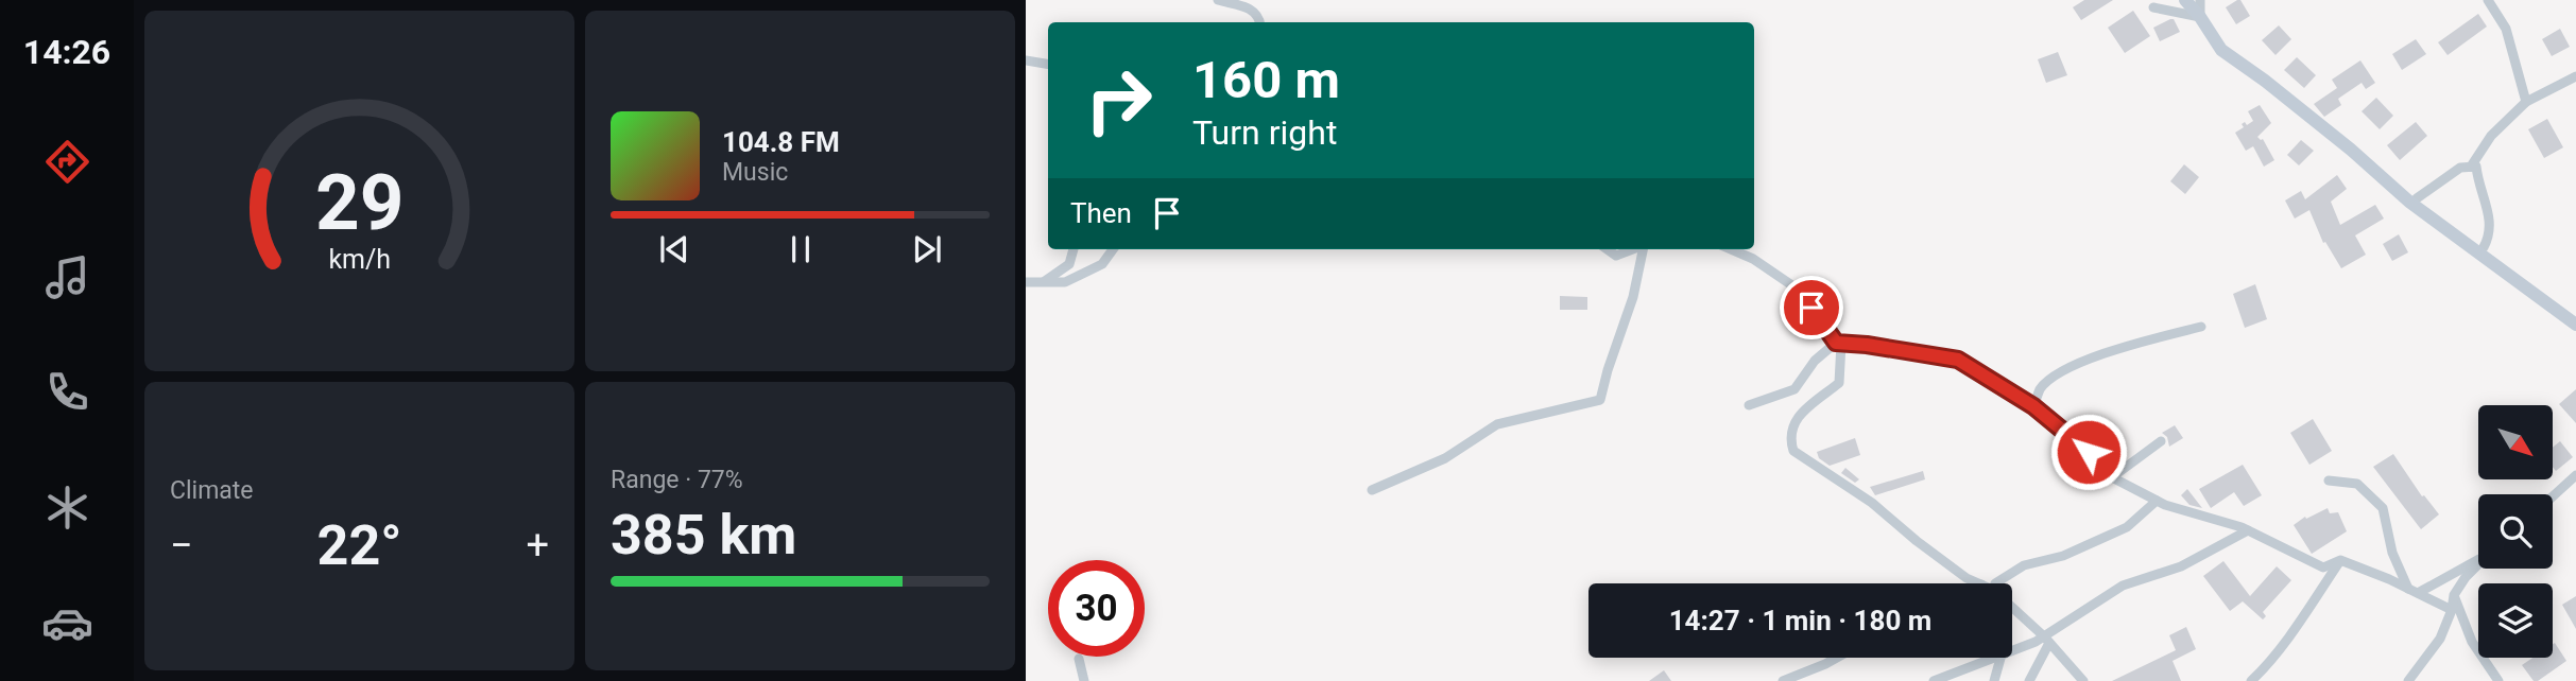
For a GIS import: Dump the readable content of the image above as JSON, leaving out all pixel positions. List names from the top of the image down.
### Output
{
  "north": "bottom right",
  "page": {
    "tabs": "14:26",
    "turn": ["160 m", "Turn right"],
    "song": ["104.8 FM", "Music"],
    "then": "Then",
    "tile": [
      "Climate",
      ["Range · 77%", "385 km"]
    ],
    "heat": ["−", "22°", "+"],
    "limit": "30",
    "trip": "14:27 · 1 min · 180 m",
    "gauge": ["29", "km/h"]
  }
}
